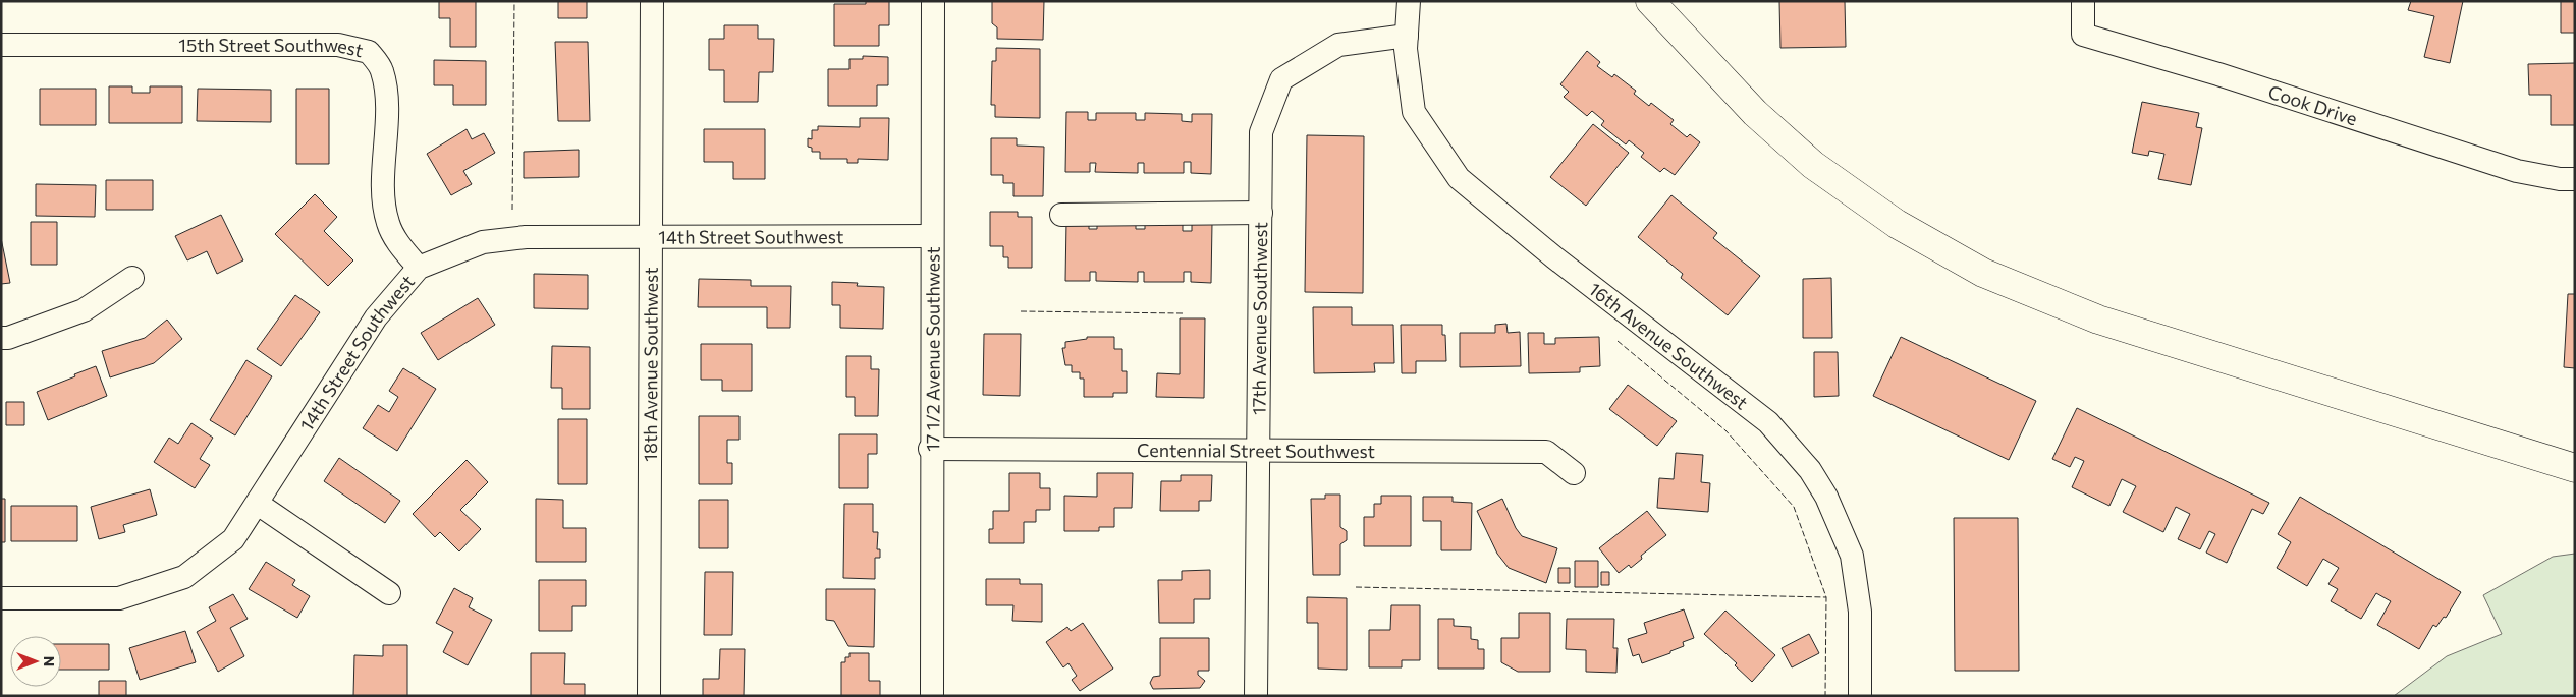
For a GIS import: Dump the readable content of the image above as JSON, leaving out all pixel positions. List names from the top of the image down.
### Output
{
  "streets": {
    "street": [
      "15th Street Southwest",
      "Cook Drive",
      "14th Street Southwest",
      "17th Avenue Southwest",
      "16th Avenue Southwest",
      "17 1/2 Avenue Southwest",
      "18th Avenue Southwest",
      "Centennial Street Southwest"
    ]
  },
  "crossings": [
    ["15th Street Southwest", "14th Street Southwest"],
    ["14th Street Southwest", "17 1/2 Avenue Southwest"],
    ["14th Street Southwest", "18th Avenue Southwest"],
    ["17th Avenue Southwest", "16th Avenue Southwest"],
    ["17th Avenue Southwest", "Centennial Street Southwest"],
    ["17 1/2 Avenue Southwest", "Centennial Street Southwest"]
  ],
  "north": "right"
}
